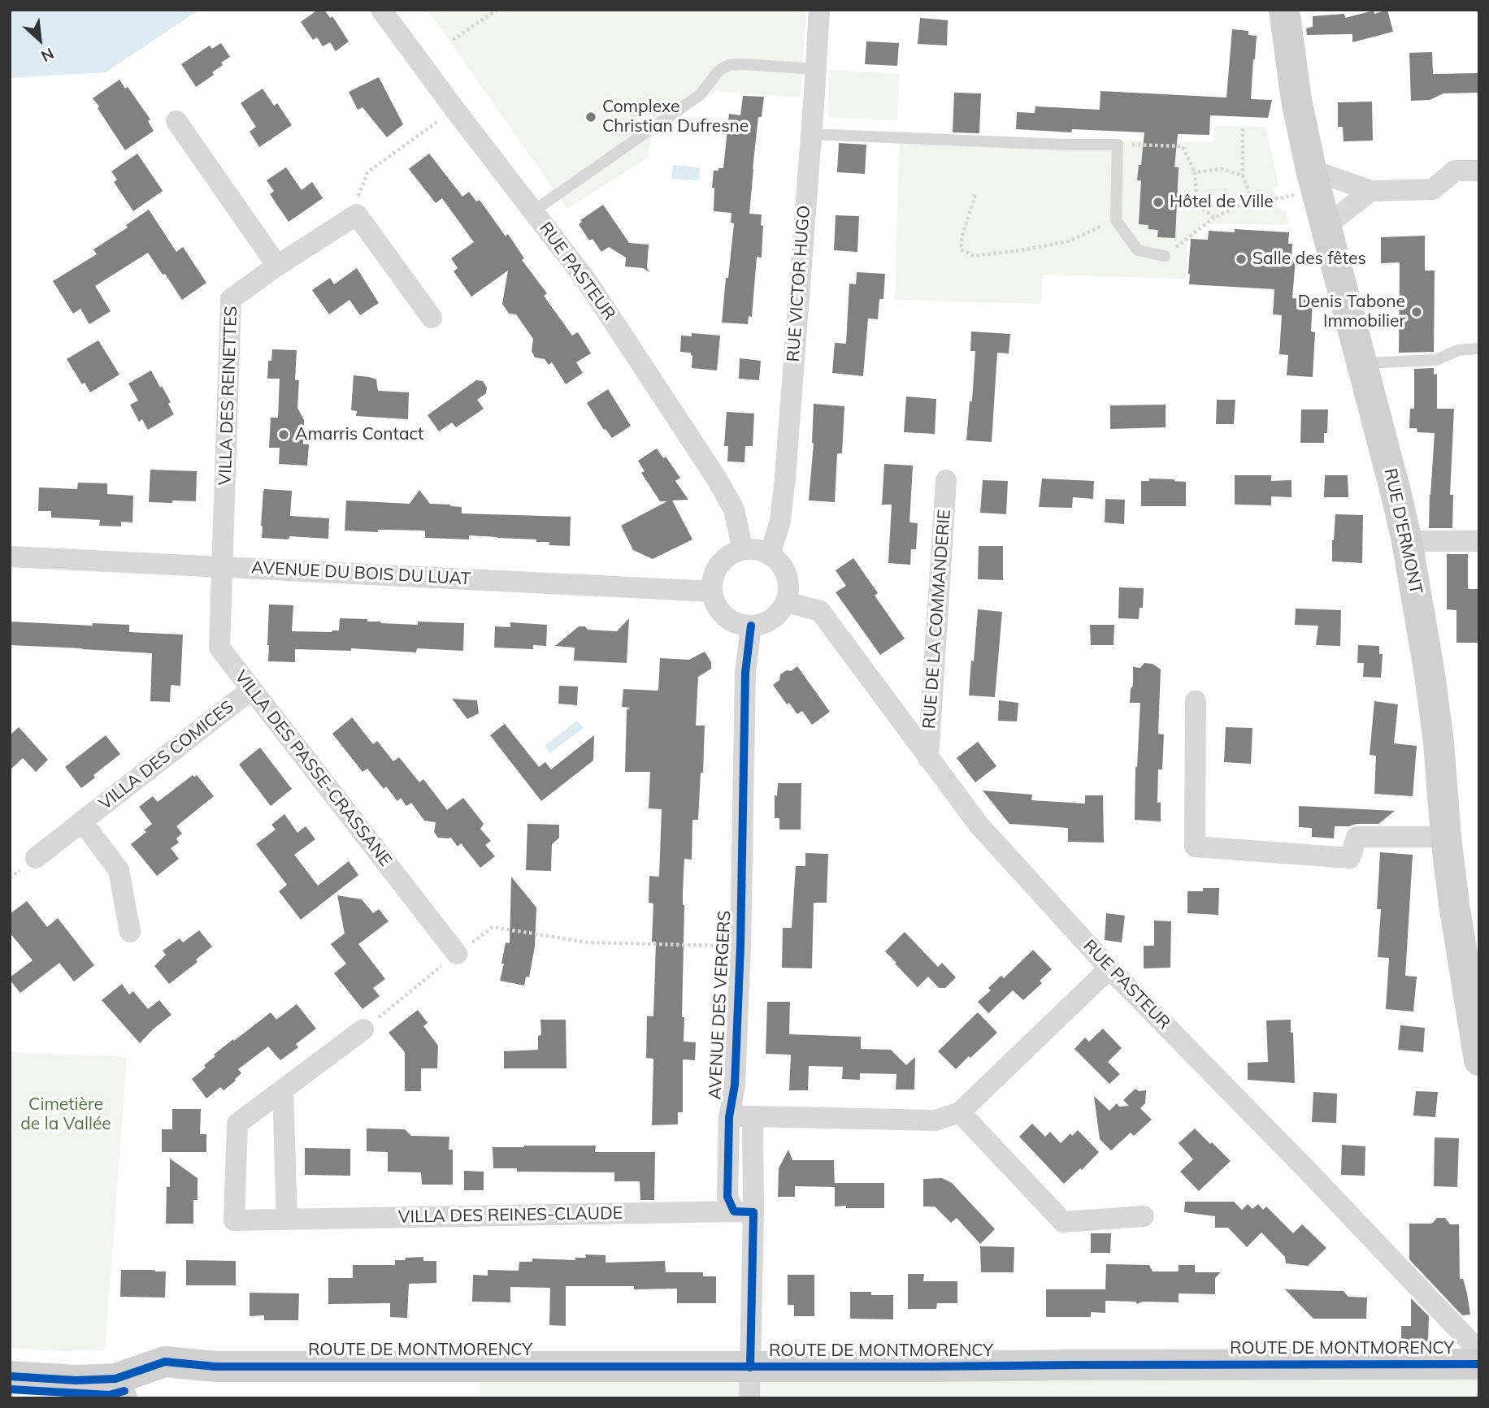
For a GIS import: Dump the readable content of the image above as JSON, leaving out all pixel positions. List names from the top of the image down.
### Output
{
  "streets": {
    "street": [
      "RUE PASTEUR",
      "RUE VICTOR HUGO",
      "VILLA DES REINETTES",
      "RUE D'ERMONT",
      "AVENUE DU BOIS DU LUAT",
      "RUE DE LA COMMANDERIE",
      "VILLA DES COMICES",
      "VILLA DES PASSE-CRASSANE",
      "AVENUE DES VERGERS",
      "VILLA DES REINES-CLAUDE",
      "ROUTE DE MONTMORENCY"
    ]
  },
  "crossings": [
    ["RUE PASTEUR", "RUE VICTOR HUGO"],
    ["RUE PASTEUR", "AVENUE DU BOIS DU LUAT"],
    ["RUE PASTEUR", "RUE DE LA COMMANDERIE"],
    ["RUE PASTEUR", "AVENUE DES VERGERS"],
    ["RUE PASTEUR", "ROUTE DE MONTMORENCY"],
    ["RUE VICTOR HUGO", "AVENUE DU BOIS DU LUAT"],
    ["RUE VICTOR HUGO", "AVENUE DES VERGERS"],
    ["VILLA DES REINETTES", "AVENUE DU BOIS DU LUAT"],
    ["VILLA DES REINETTES", "VILLA DES PASSE-CRASSANE"],
    ["AVENUE DU BOIS DU LUAT", "VILLA DES PASSE-CRASSANE"],
    ["AVENUE DU BOIS DU LUAT", "AVENUE DES VERGERS"],
    ["VILLA DES COMICES", "VILLA DES PASSE-CRASSANE"],
    ["AVENUE DES VERGERS", "VILLA DES REINES-CLAUDE"],
    ["AVENUE DES VERGERS", "ROUTE DE MONTMORENCY"]
  ],
  "parks": ["Cimetière de la Vallée"],
  "places": [
    "Complexe Christian Dufresne",
    "Hôtel de Ville",
    "Salle des fêtes",
    "Denis Tabone Immobilier",
    "Amarris Contact"
  ],
  "north": "bottom right"
}
